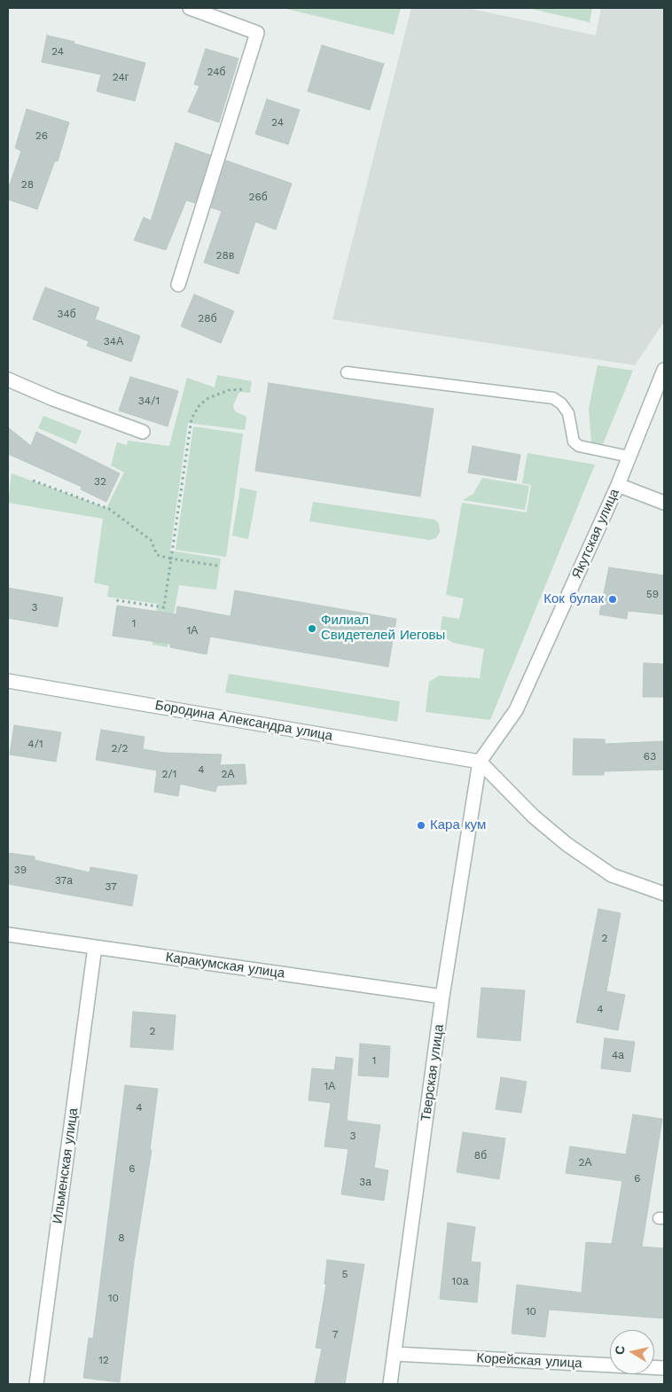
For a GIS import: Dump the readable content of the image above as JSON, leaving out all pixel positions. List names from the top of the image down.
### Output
{
  "streets": {
    "street": [
      "Якутская улица",
      "Бородина Александра улица",
      "Каракумская улица",
      "Тверская улица",
      "Ильменская улица",
      "Корейская улица"
    ]
  },
  "crossings": [
    ["Якутская улица", "Бородина Александра улица"],
    ["Якутская улица", "Тверская улица"],
    ["Бородина Александра улица", "Тверская улица"],
    ["Каракумская улица", "Тверская улица"],
    ["Каракумская улица", "Ильменская улица"],
    ["Тверская улица", "Корейская улица"]
  ],
  "places": ["Кок булак", "Филиал Свидетелей Иеговы", "Кара кум"],
  "house_numbers": [
    "24",
    "24б",
    "24г",
    "24",
    "26",
    "28",
    "26б",
    "28в",
    "34б",
    "28б",
    "34А",
    "34/1",
    "32",
    "59",
    "3",
    "1",
    "1А",
    "4/1",
    "2/2",
    "63",
    "4",
    "2/1",
    "2А",
    "39",
    "37а",
    "37",
    "2",
    "4",
    "2",
    "4а",
    "1",
    "1А",
    "4",
    "3",
    "8б",
    "2А",
    "6",
    "6",
    "3а",
    "8",
    "5",
    "10а",
    "10",
    "10",
    "7",
    "12"
  ],
  "north": "left"
}
